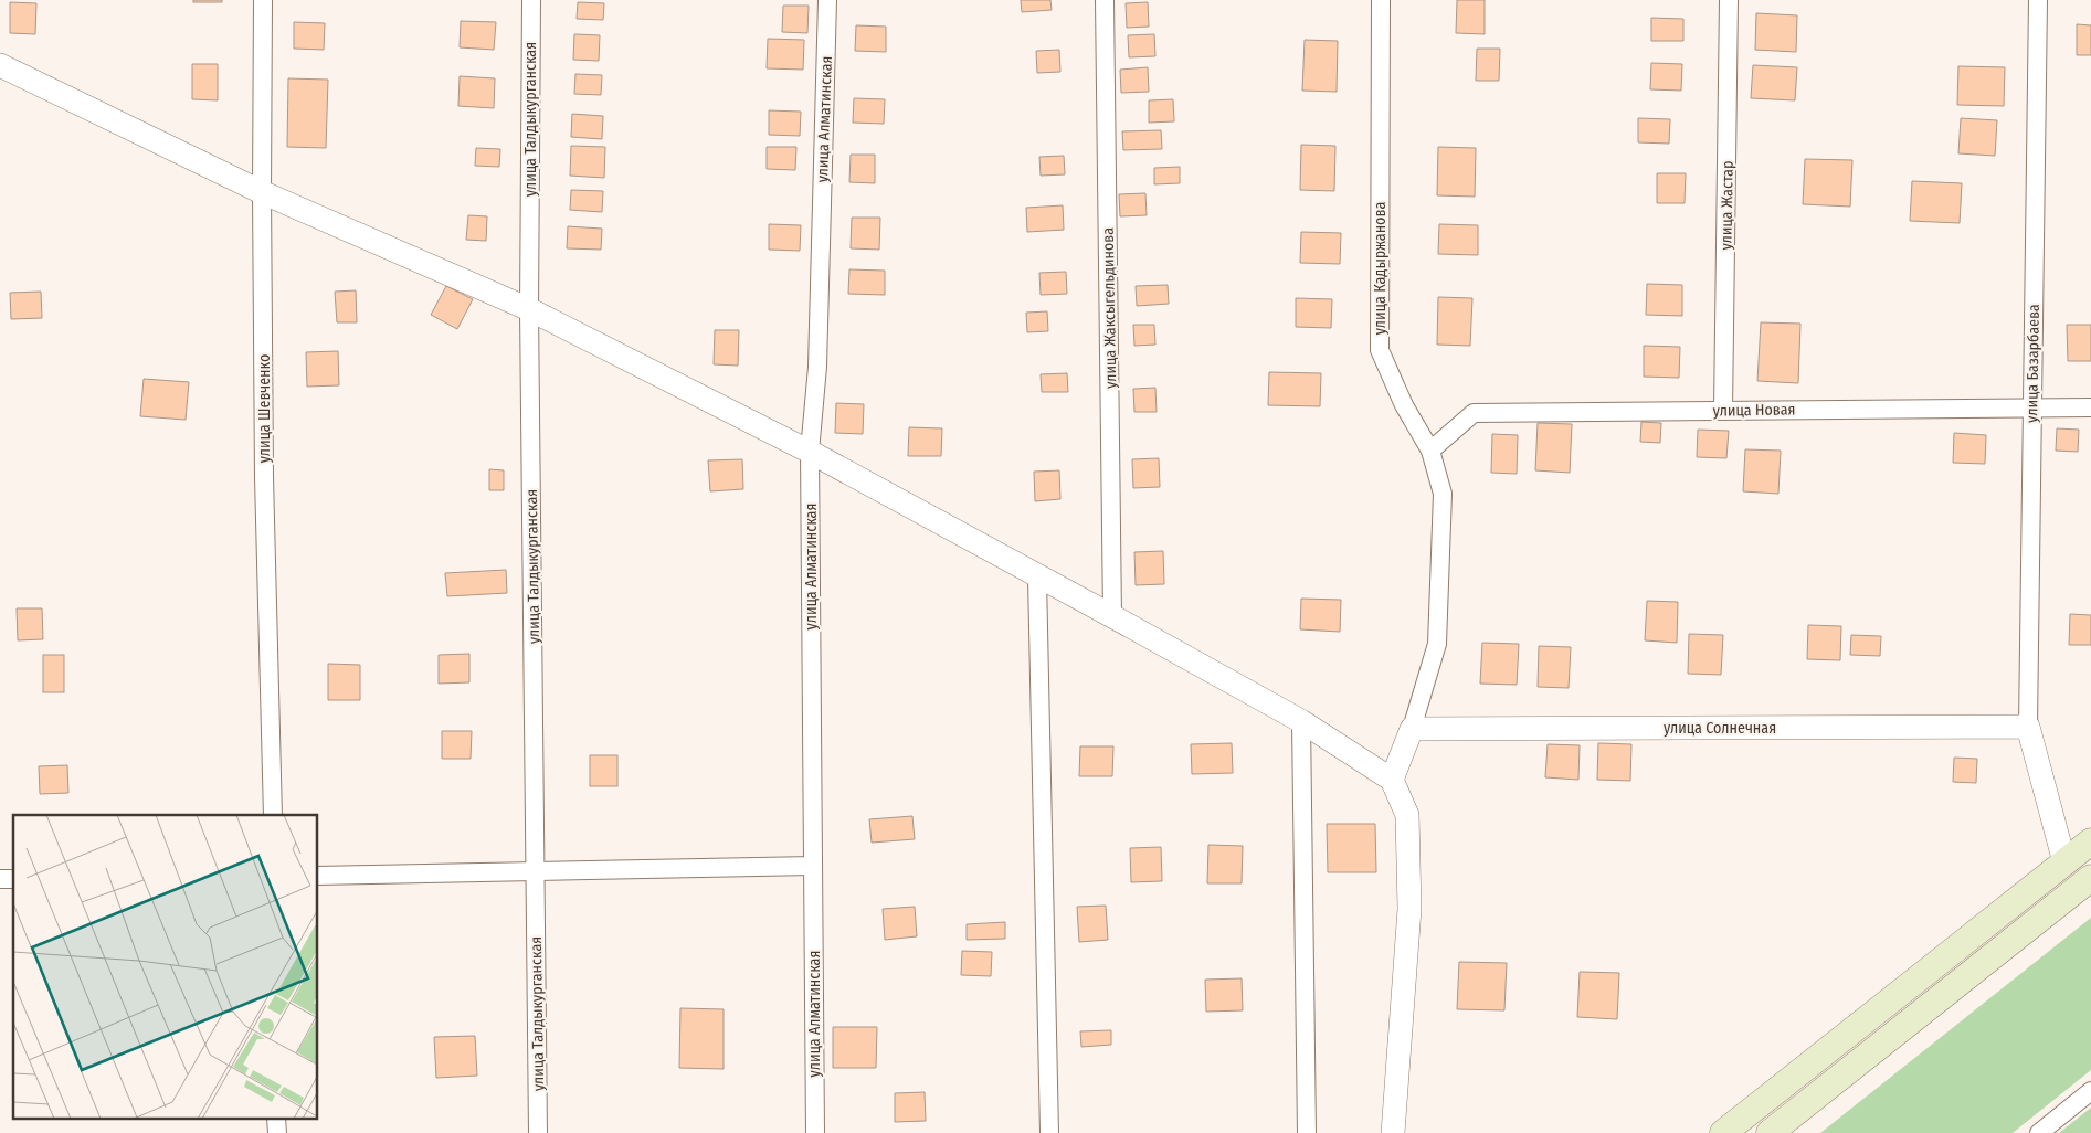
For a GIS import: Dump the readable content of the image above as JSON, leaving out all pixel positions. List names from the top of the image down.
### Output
{
  "streets": {
    "street": [
      "улица Талдыкурганская",
      "улица Алматинская",
      "улица Жастар",
      "улица Кадыржанова",
      "улица Жаксыгельдинова",
      "улица Базарбаева",
      "улица Шевченко",
      "улица Новая",
      "улица Солнечная"
    ]
  },
  "crossings": [
    ["улица Жастар", "улица Новая"],
    ["улица Кадыржанова", "улица Новая"],
    ["улица Кадыржанова", "улица Солнечная"],
    ["улица Базарбаева", "улица Новая"],
    ["улица Базарбаева", "улица Солнечная"]
  ]
}
